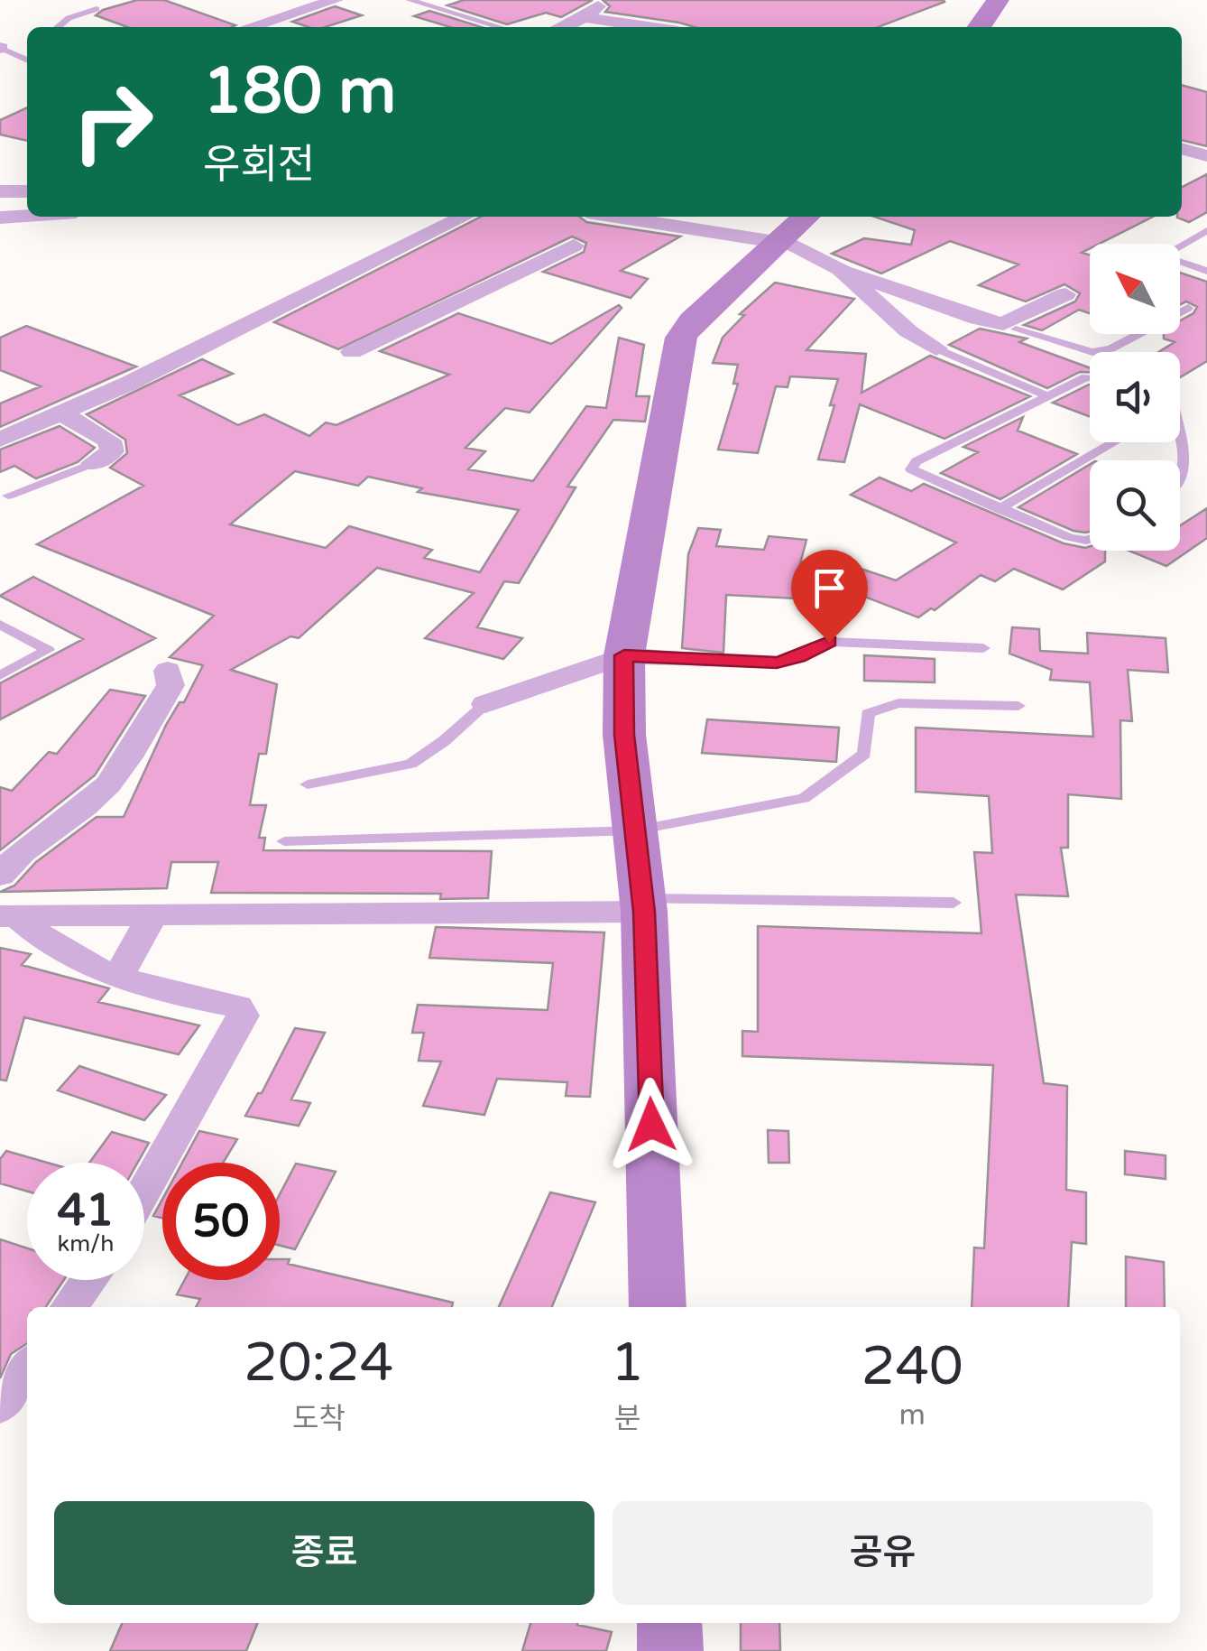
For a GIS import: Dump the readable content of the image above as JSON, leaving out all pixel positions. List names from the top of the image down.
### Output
{
  "north": "top left",
  "page": {
    "turn": ["180 m", "우회전"],
    "speed": "41 km/h",
    "limit": "50",
    "eta": [
      "20:24",
      "도착",
      "1",
      "분",
      "240",
      "m"
    ],
    "buttons": ["종료", "공유"]
  }
}
